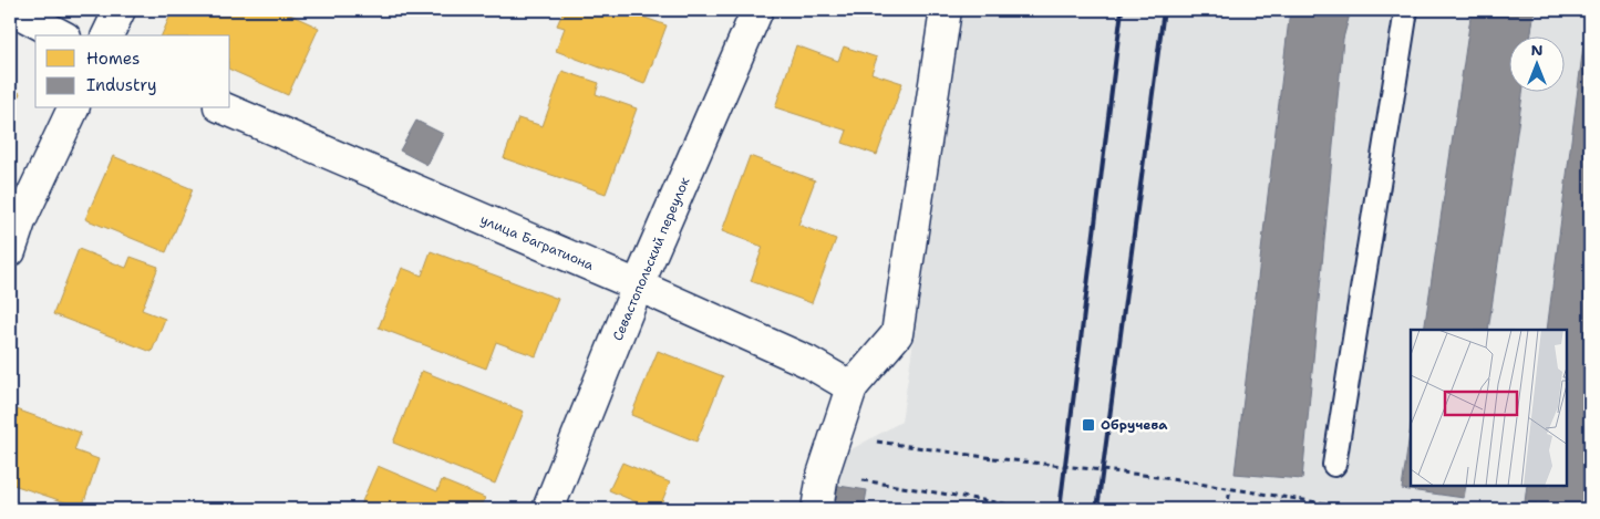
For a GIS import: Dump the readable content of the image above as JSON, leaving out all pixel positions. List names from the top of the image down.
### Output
{
  "streets": {
    "street": ["улица Багратиона", "Севастопольский переулок"]
  },
  "crossings": [
    ["улица Багратиона", "Севастопольский переулок"]
  ],
  "places": {
    "transit": ["Обручева"]
  },
  "legend": ["Homes", "Industry"],
  "north": "top"
}
